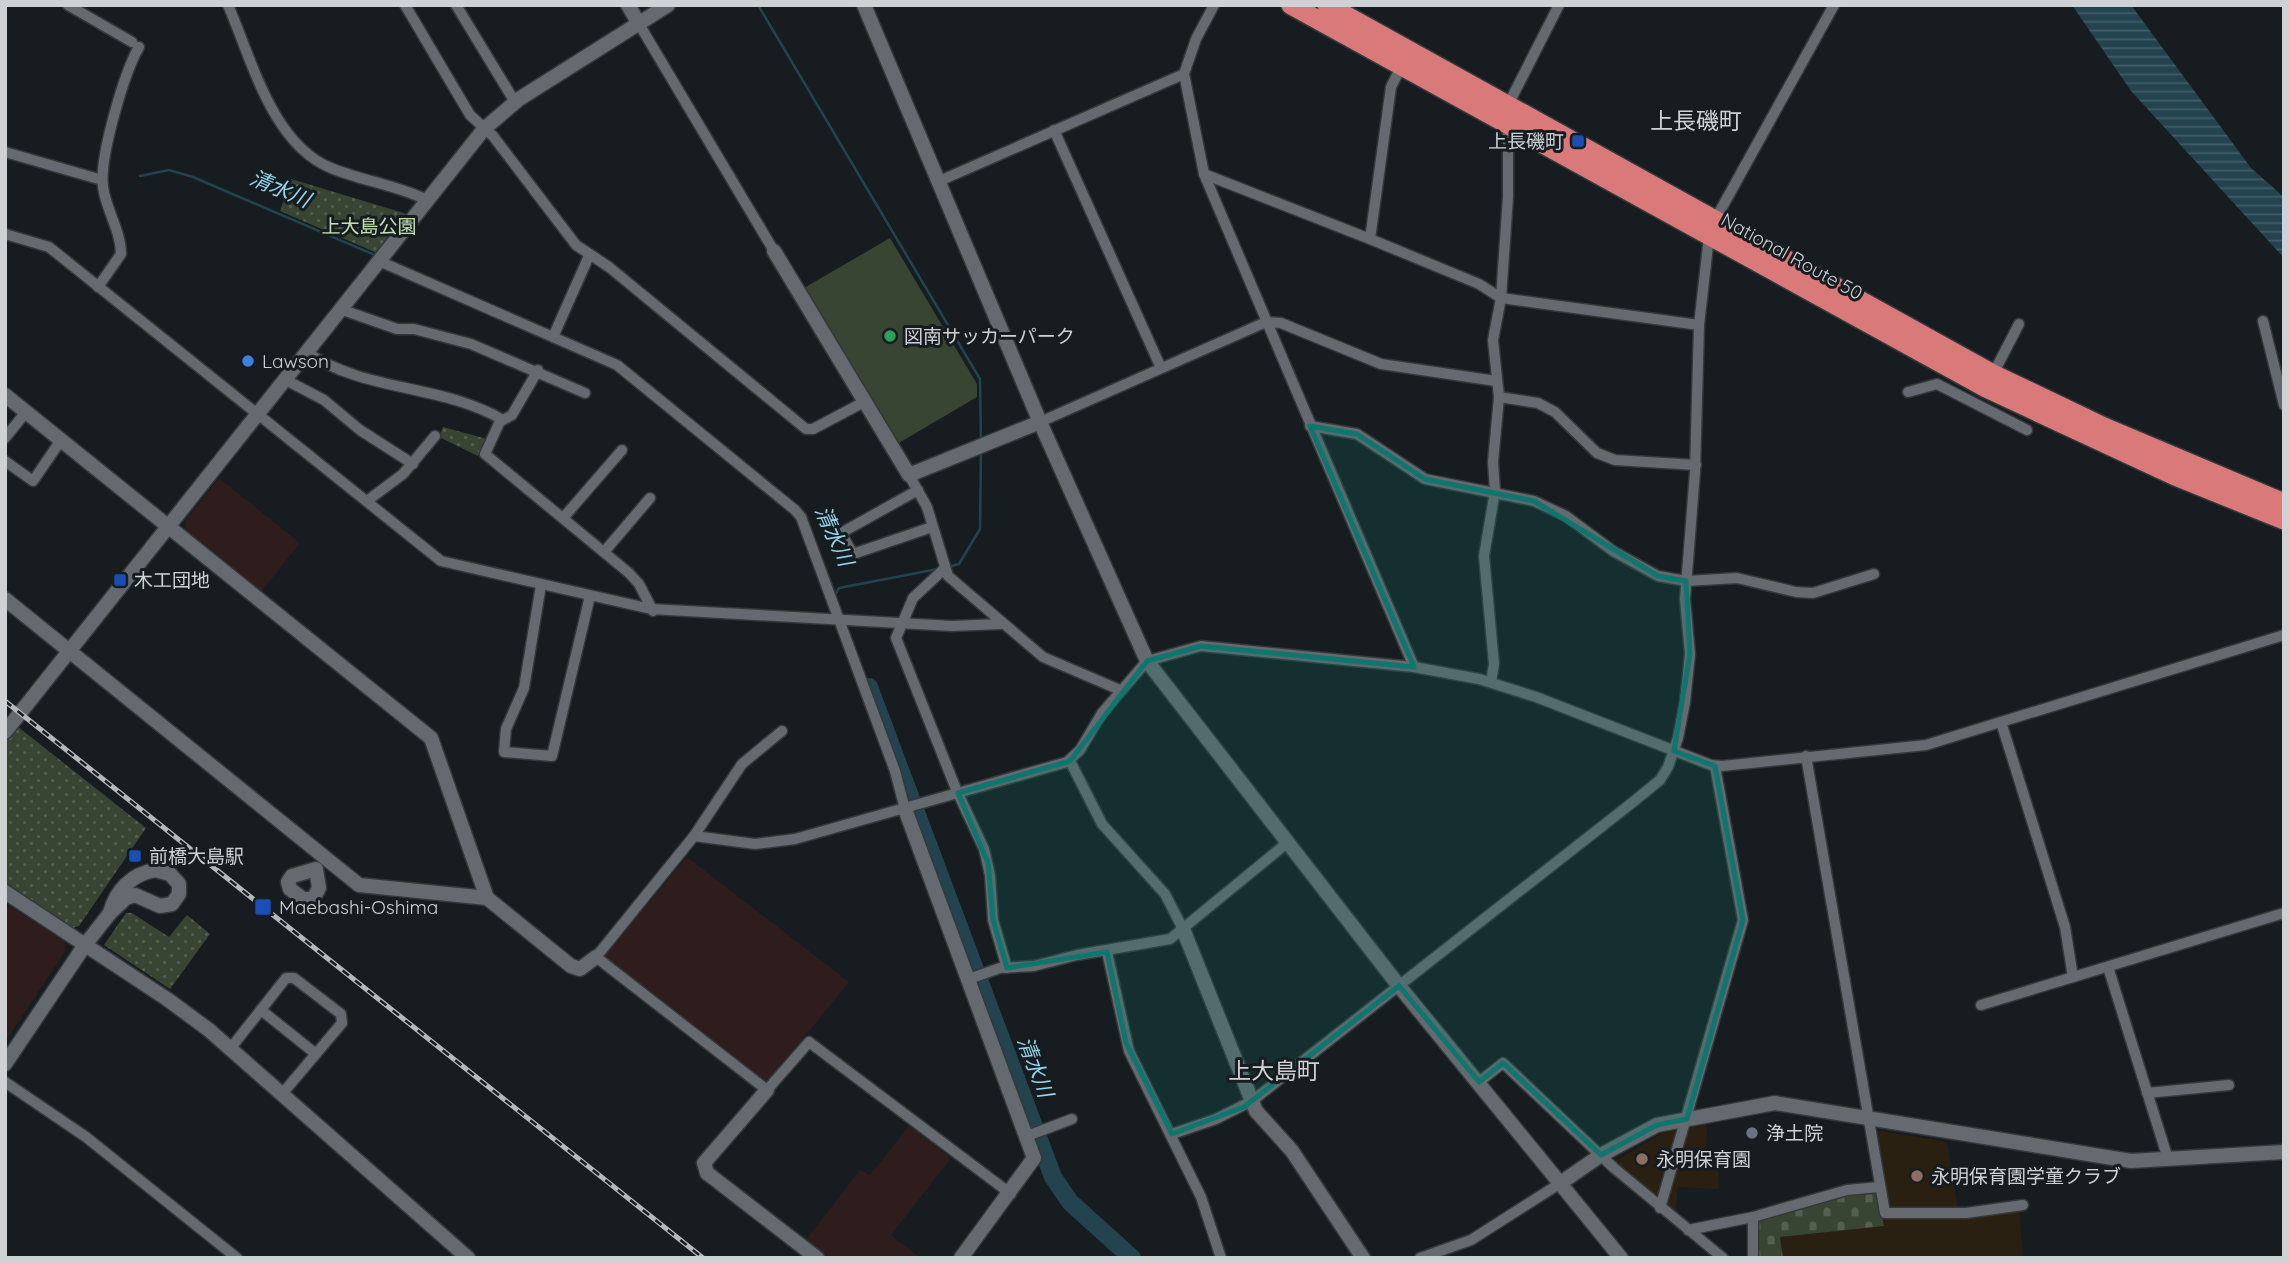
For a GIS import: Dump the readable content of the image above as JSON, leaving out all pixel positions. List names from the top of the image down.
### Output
{
  "streets": {
    "highway": ["National Route 50"]
  },
  "districts": ["上長磯町", "上大島町"],
  "water": ["清水川"],
  "parks": ["上大島公園"],
  "places": {
    "transit": [
      "上長磯町",
      "木工団地",
      "前橋大島駅",
      "Maebashi-Oshima"
    ],
    "other": [
      "図南サッカーパーク",
      "Lawson",
      "浄土院",
      "永明保育園",
      "永明保育園学童クラブ"
    ]
  }
}
